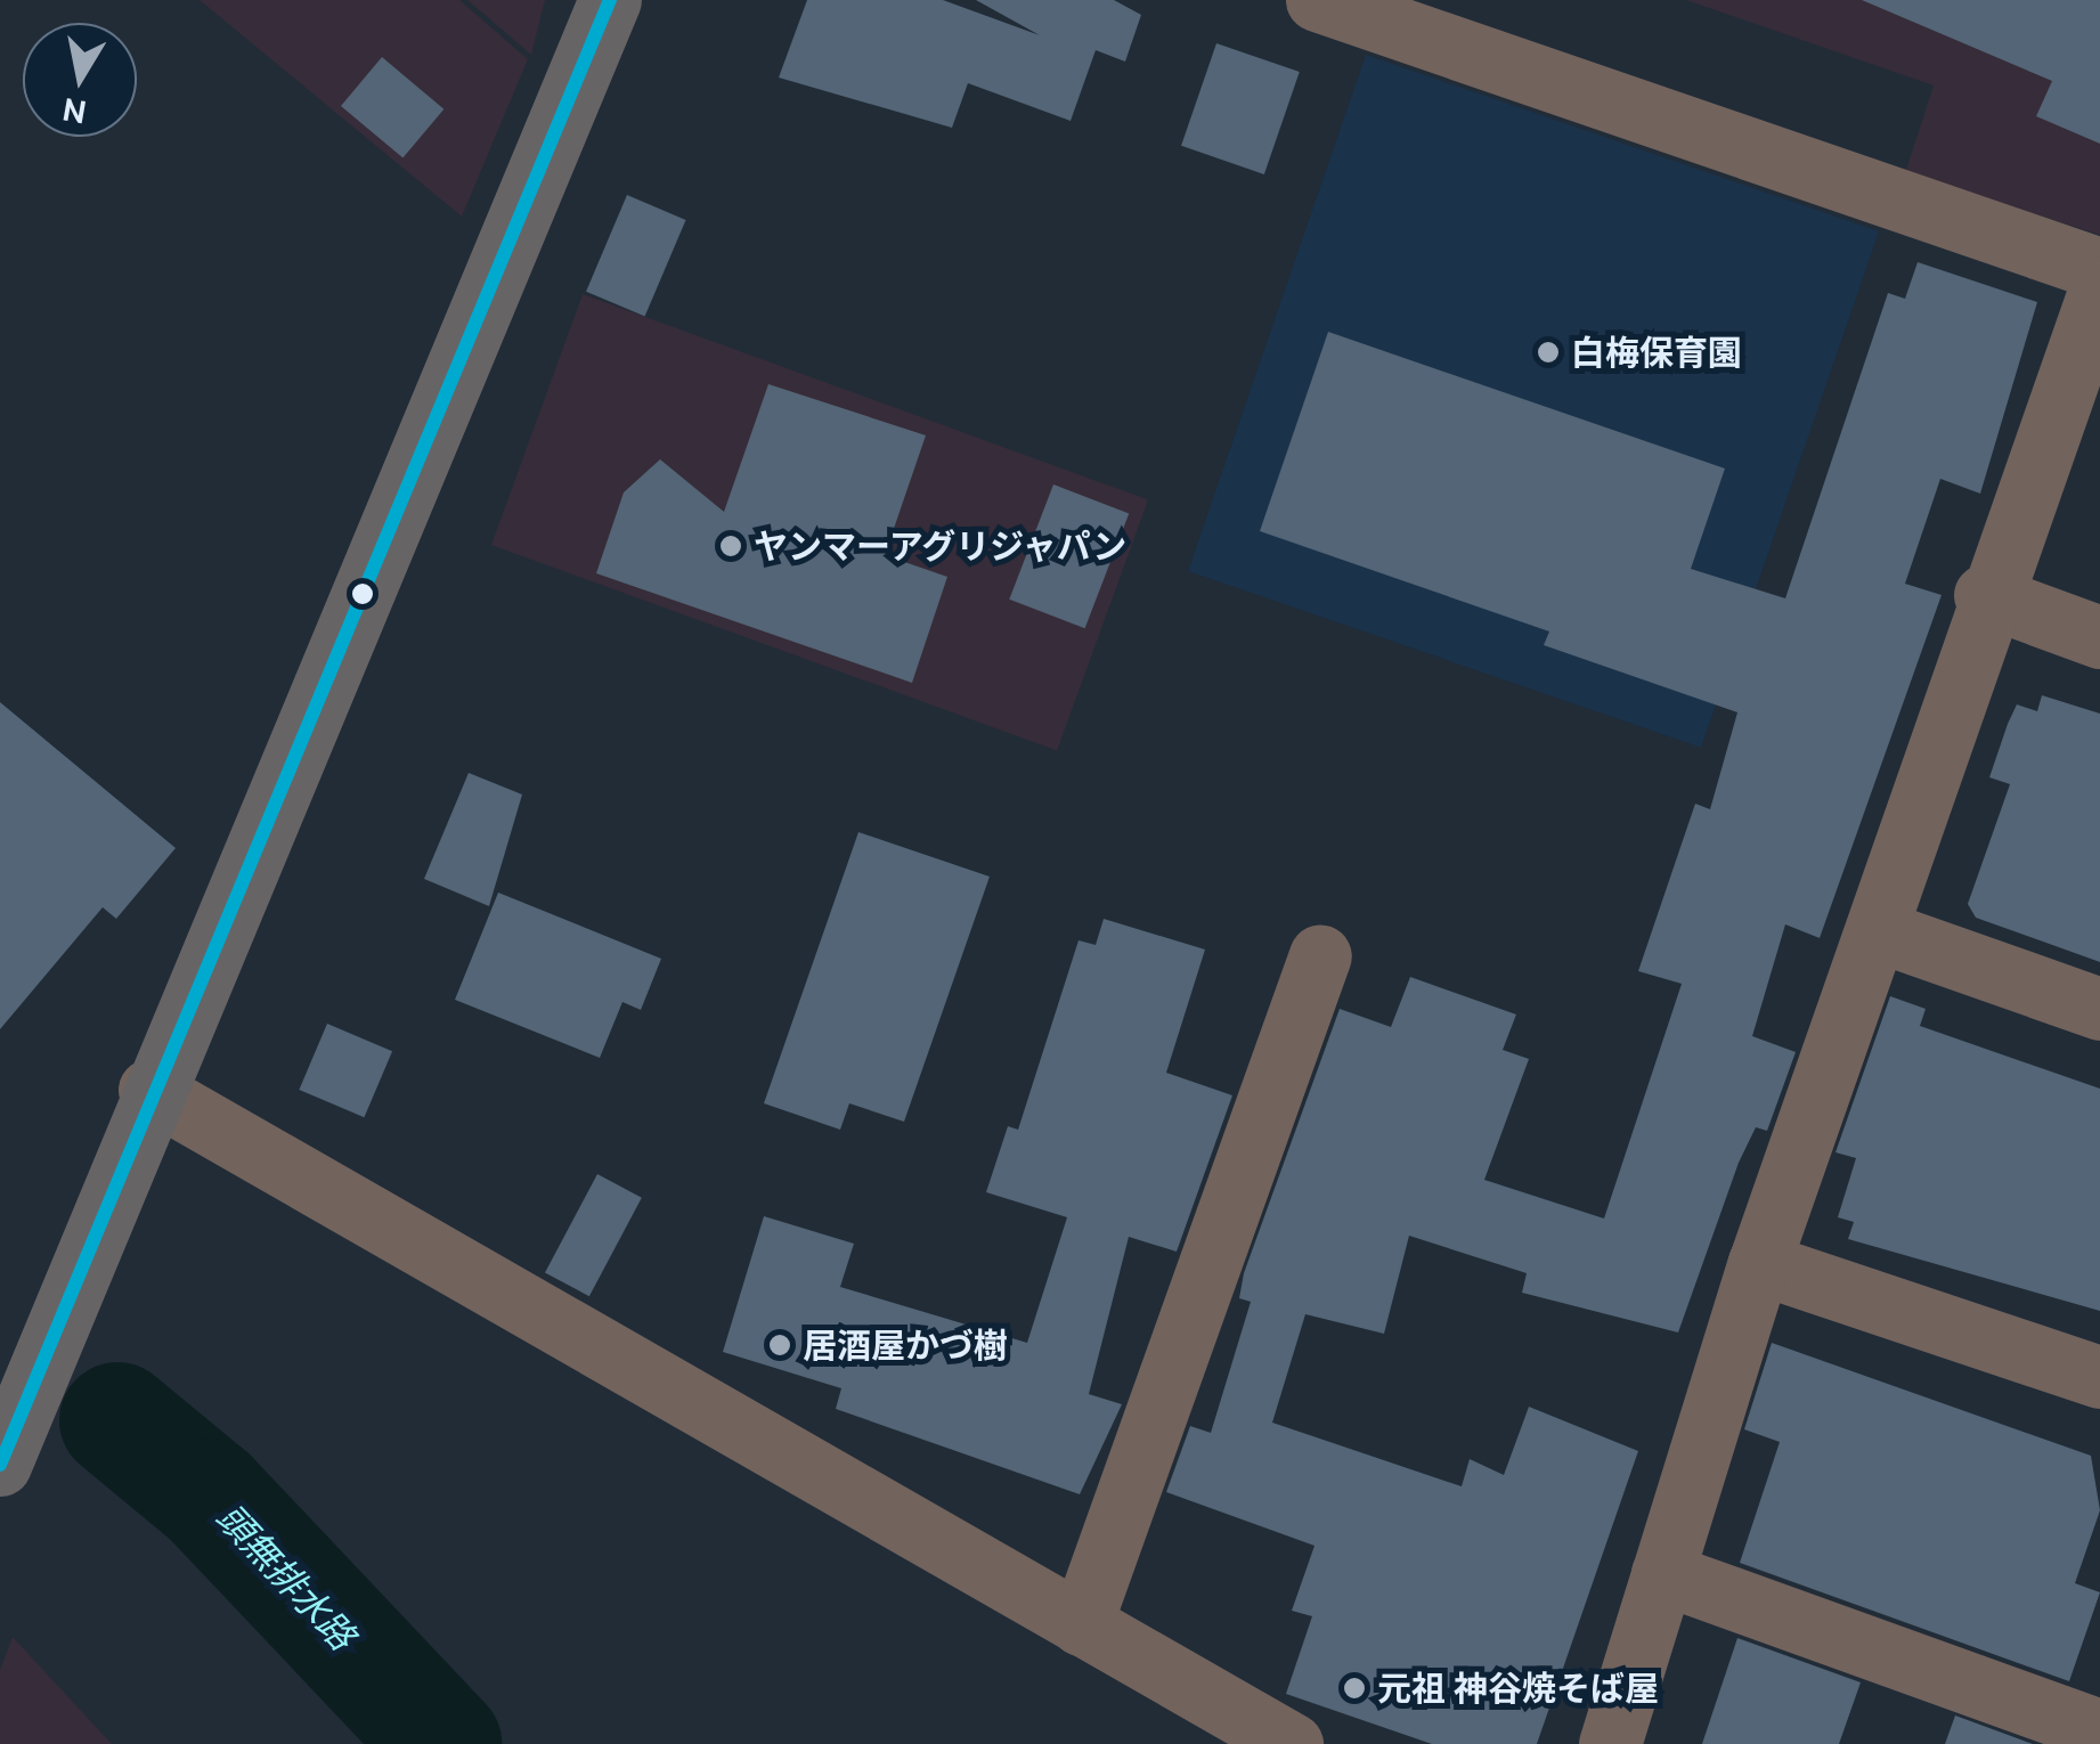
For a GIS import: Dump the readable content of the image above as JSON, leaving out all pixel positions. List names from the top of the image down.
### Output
{
  "water": ["頭無排水路"],
  "places": [
    "白梅保育園",
    "ヤンマーアグリジャパン",
    "居酒屋かづ樹",
    "元祖 神谷焼そば屋"
  ],
  "north": "bottom"
}
